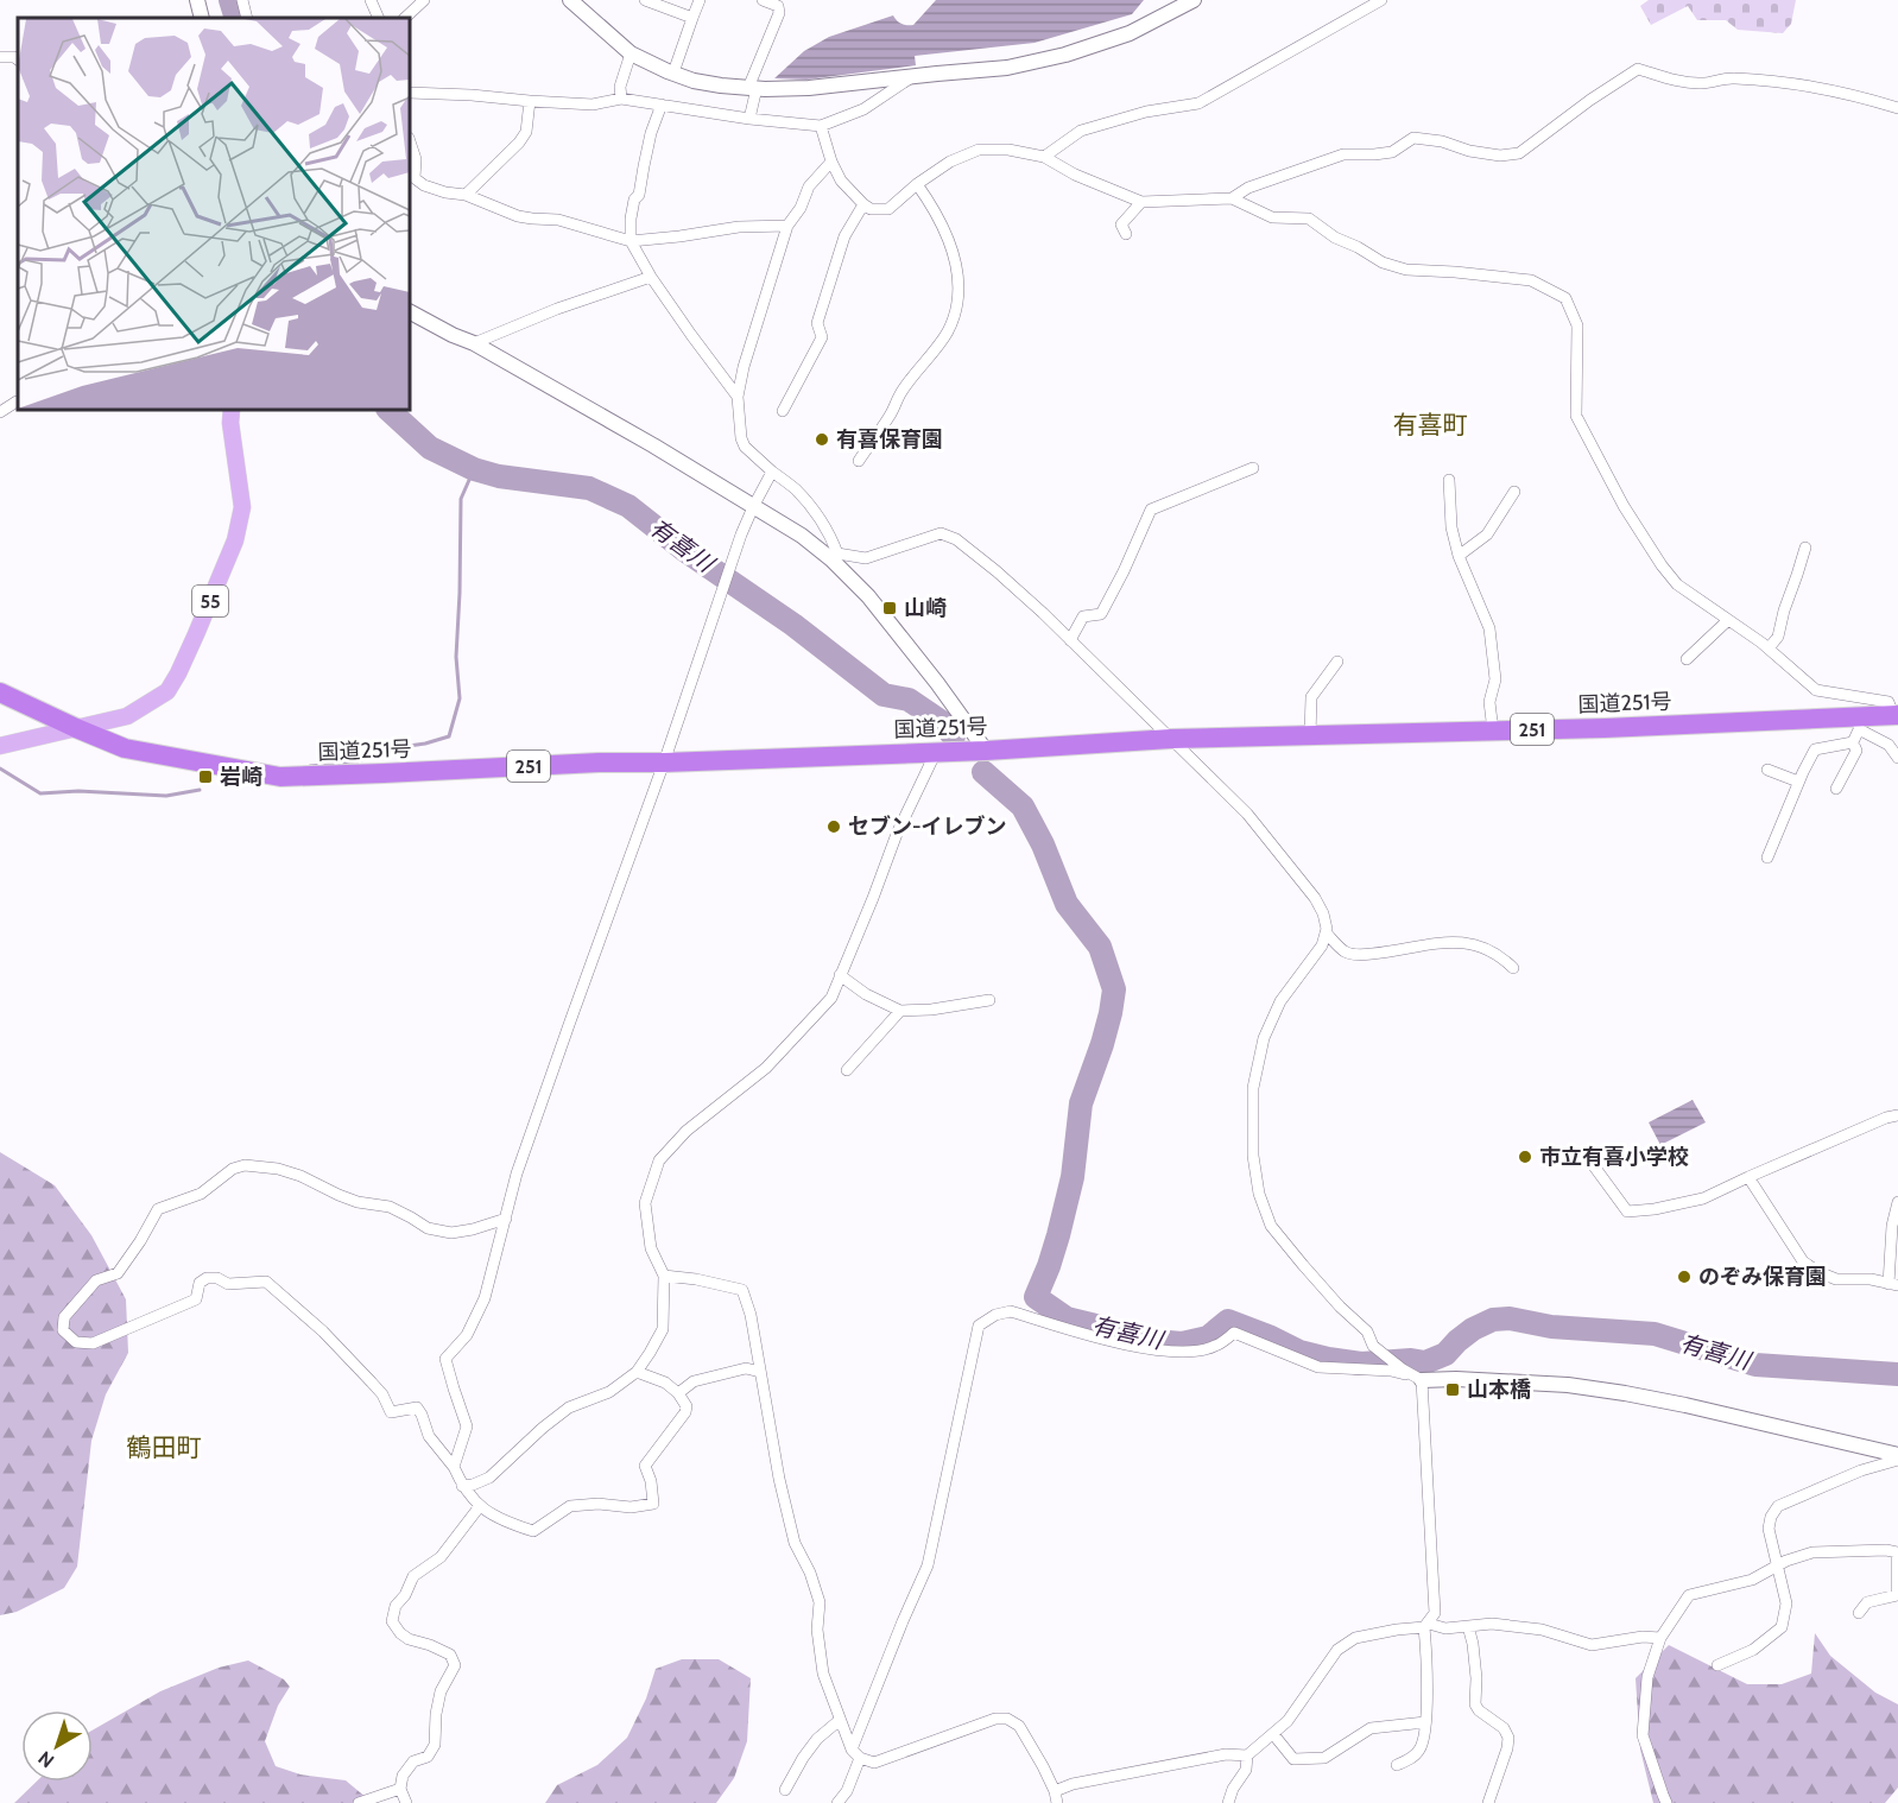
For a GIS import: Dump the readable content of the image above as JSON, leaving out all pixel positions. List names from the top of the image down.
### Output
{
  "streets": {
    "highway": ["国道251号", "251"],
    "main road": ["55"]
  },
  "crossings": [
    ["55", "国道251号"]
  ],
  "districts": ["有喜町", "鶴田町"],
  "water": ["有喜川"],
  "places": {
    "other": [
      "有喜保育園",
      "セブン-イレブン",
      "市立有喜小学校",
      "のぞみ保育園"
    ],
    "transit": ["山崎", "岩崎", "山本橋"]
  },
  "north": "bottom left"
}
